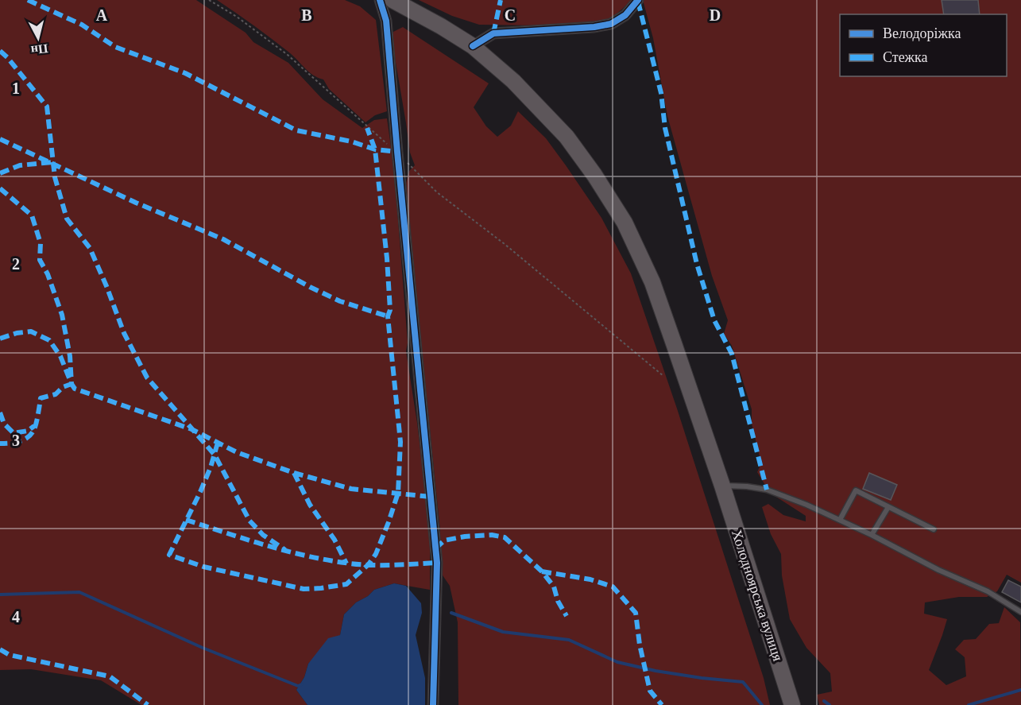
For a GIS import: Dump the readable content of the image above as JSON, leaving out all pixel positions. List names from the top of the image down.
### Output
{
  "streets": {
    "main road": ["Холодноярська вулиця"]
  },
  "legend": ["Велодоріжка", "Стежка"],
  "north": "bottom",
  "grid": {
    "columns": [
      "A",
      "B",
      "C",
      "D"
    ],
    "rows": [
      "1",
      "2",
      "3",
      "4"
    ]
  }
}
